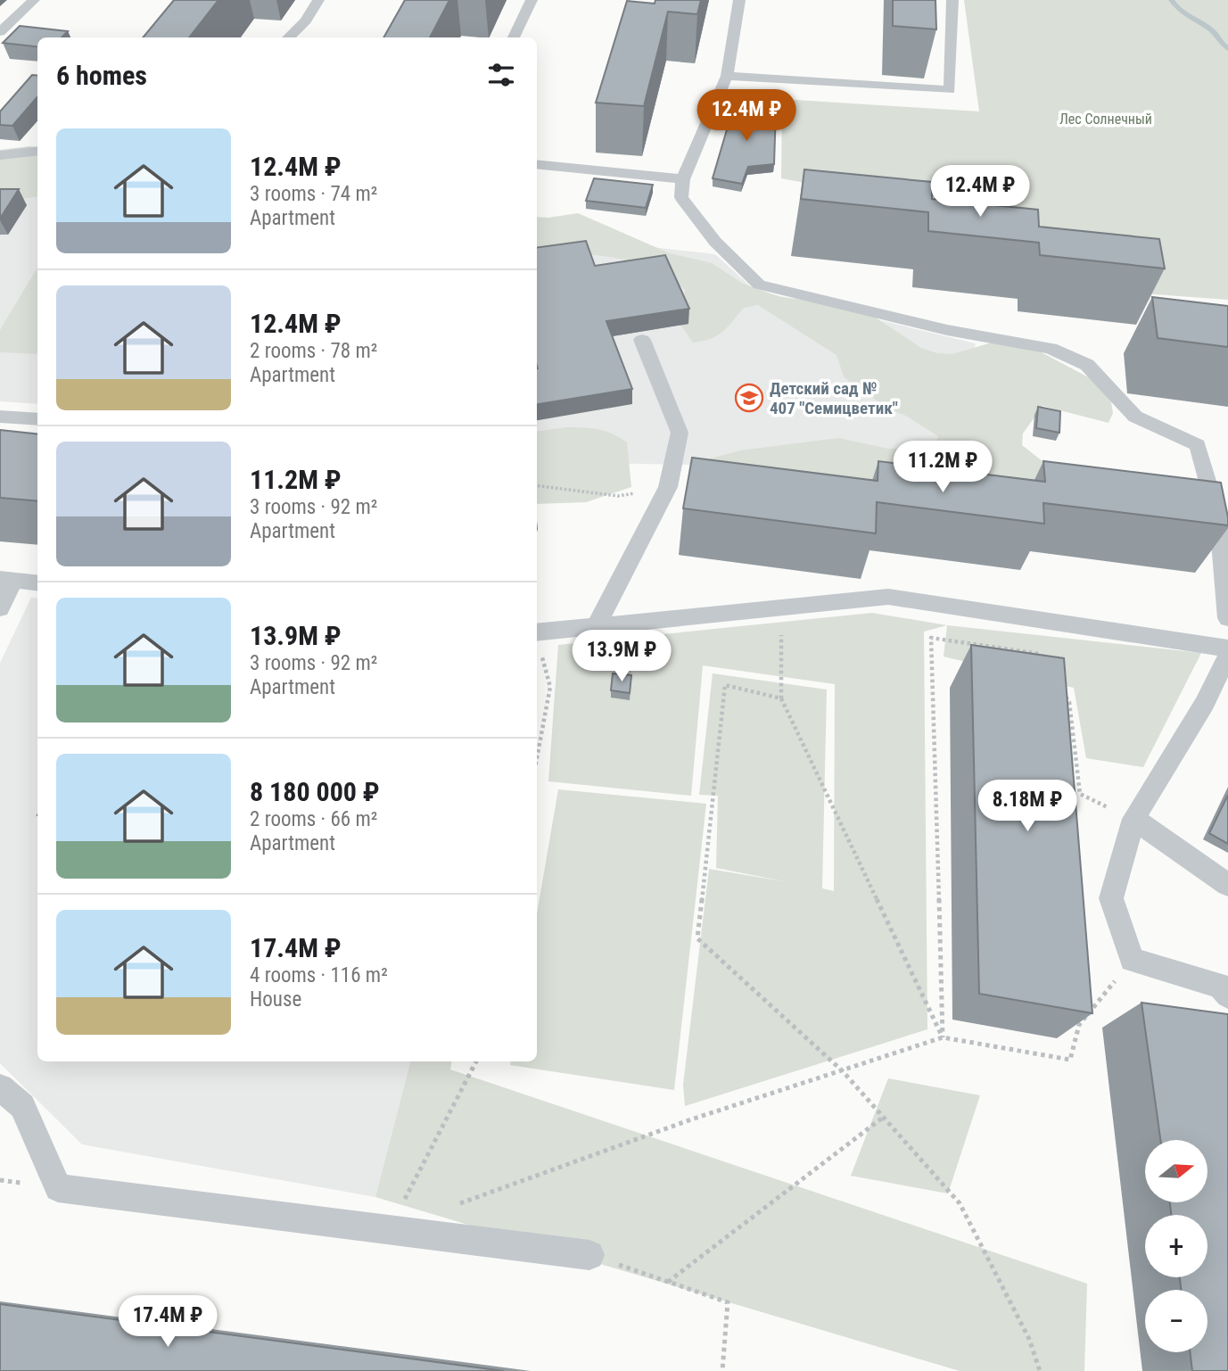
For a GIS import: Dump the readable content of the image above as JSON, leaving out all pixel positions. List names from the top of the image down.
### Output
{
  "parks": ["Лес Солнечный"],
  "places": {
    "school or university": ["Детский сад № 407 \"Семицветик\""]
  },
  "north": "right",
  "page": {
    "heading": "6 homes",
    "price": [
      "12.4M ₽",
      "12.4M ₽",
      "11.2M ₽",
      "13.9M ₽",
      "8.18M ₽",
      "17.4M ₽"
    ],
    "list": [
      {
        "name": "12.4M ₽",
        "note": "3 rooms · 74 m² · Apartment"
      },
      {
        "name": "12.4M ₽",
        "note": "2 rooms · 78 m² · Apartment"
      },
      {
        "name": "11.2M ₽",
        "note": "3 rooms · 92 m² · Apartment"
      },
      {
        "name": "13.9M ₽",
        "note": "3 rooms · 92 m² · Apartment"
      },
      {
        "name": "8 180 000 ₽",
        "note": "2 rooms · 66 m² · Apartment"
      },
      {
        "name": "17.4M ₽",
        "note": "4 rooms · 116 m² · House"
      }
    ],
    "map_buttons": ["+", "−"]
  }
}
